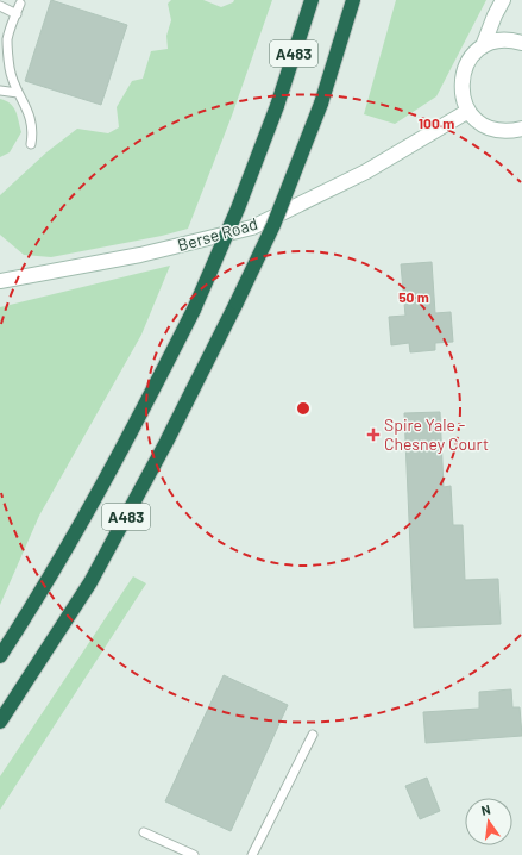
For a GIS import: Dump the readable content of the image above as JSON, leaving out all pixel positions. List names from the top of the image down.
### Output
{
  "streets": {
    "highway": ["A483"],
    "main road": ["Berse Road"]
  },
  "places": {
    "health": ["Spire Yale - Chesney Court"]
  },
  "north": "top",
  "rings": ["100 m", "50 m"]
}
